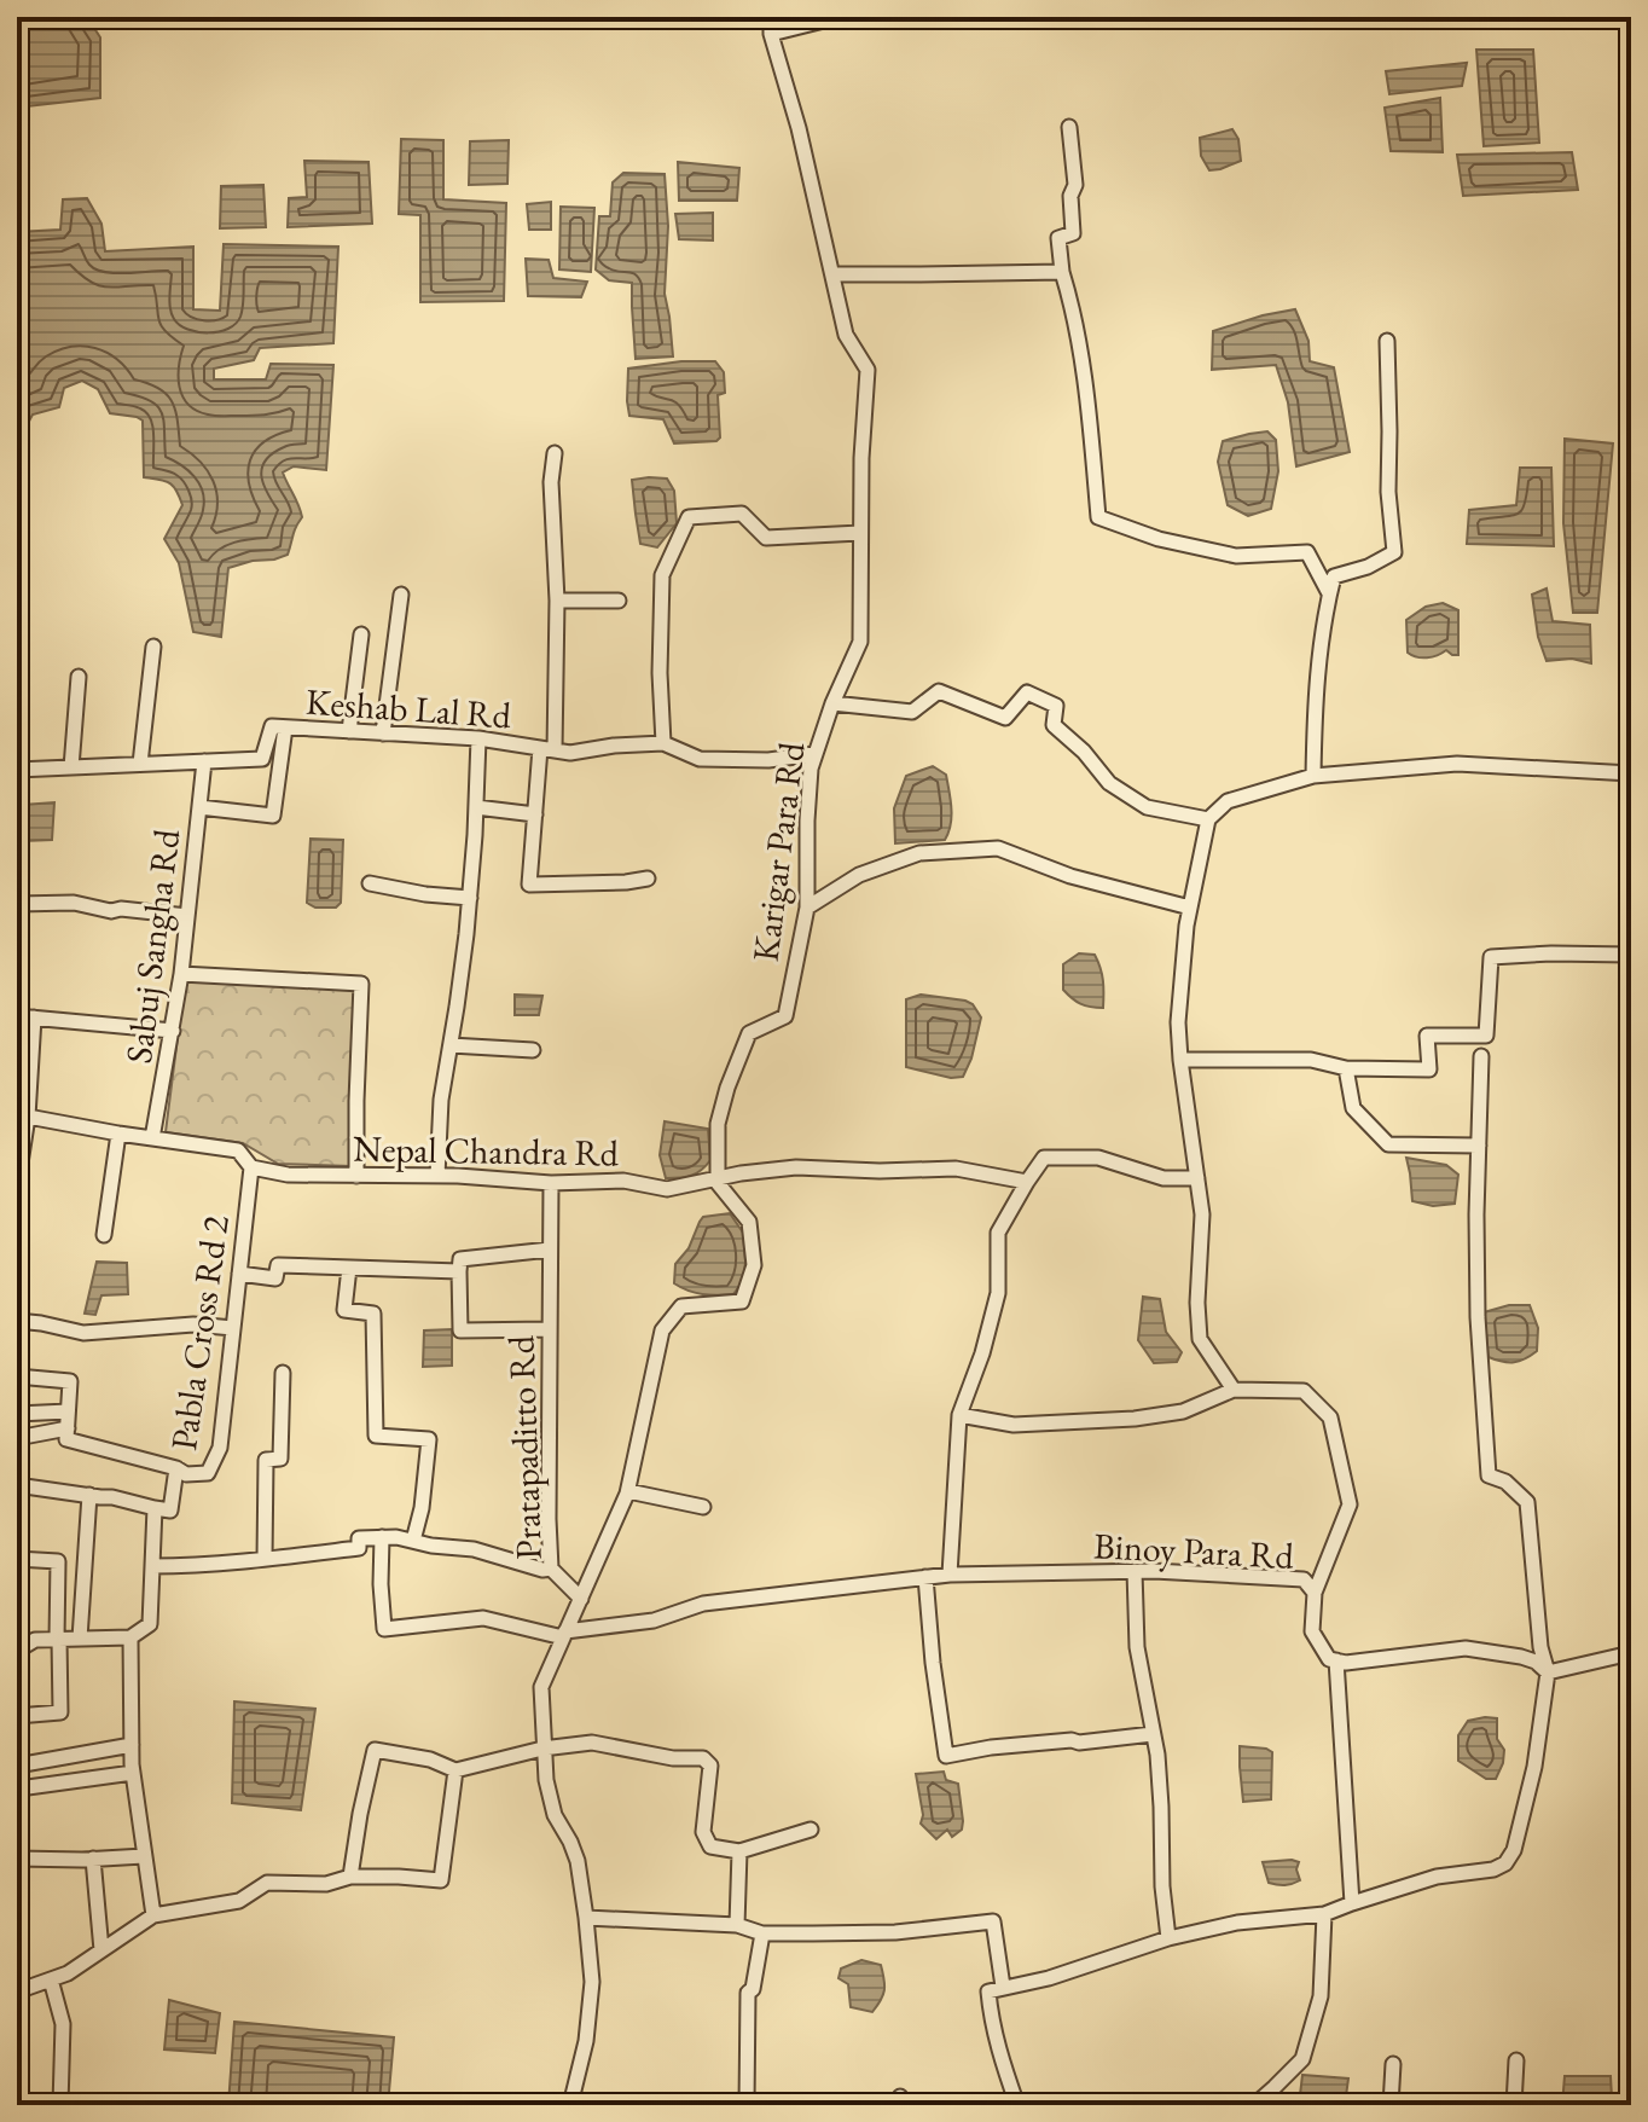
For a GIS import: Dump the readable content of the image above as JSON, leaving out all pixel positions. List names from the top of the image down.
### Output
{
  "streets": {
    "street": [
      "Keshab Lal Rd",
      "Karigar Para Rd",
      "Sabuj Sangha Rd",
      "Nepal Chandra Rd",
      "Pabla Cross Rd 2",
      "Pratapaditto Rd",
      "Binoy Para Rd"
    ]
  },
  "crossings": [
    ["Keshab Lal Rd", "Karigar Para Rd"],
    ["Keshab Lal Rd", "Sabuj Sangha Rd"],
    ["Karigar Para Rd", "Nepal Chandra Rd"],
    ["Sabuj Sangha Rd", "Pabla Cross Rd 2"],
    ["Nepal Chandra Rd", "Pabla Cross Rd 2"],
    ["Nepal Chandra Rd", "Pratapaditto Rd"],
    ["Pratapaditto Rd", "Binoy Para Rd"]
  ]
}
